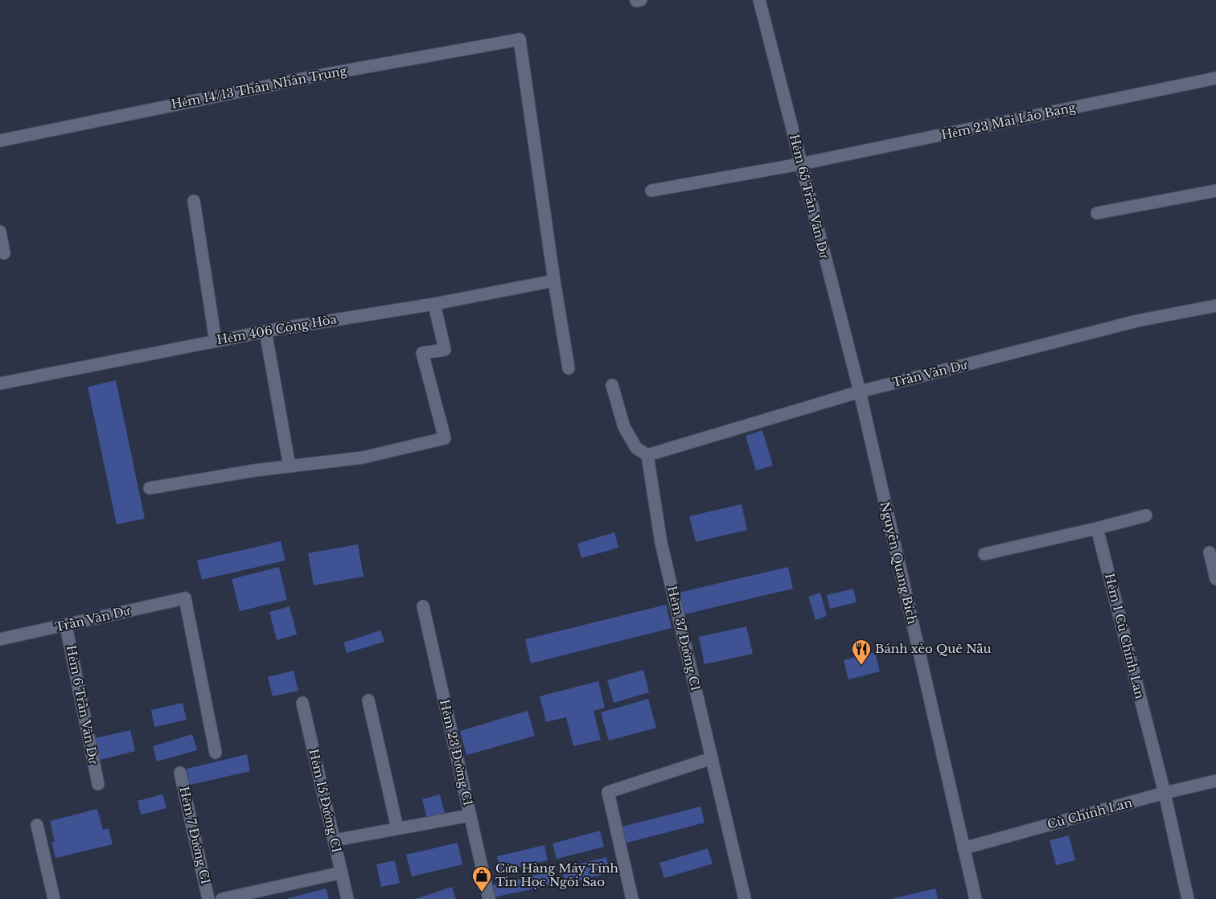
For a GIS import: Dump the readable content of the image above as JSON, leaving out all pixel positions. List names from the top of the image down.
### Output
{
  "streets": {
    "street": [
      "Hẻm 14/13 Thân Nhân Trung",
      "Hẻm 23 Mai Lão Bạng",
      "Hẻm 65 Trần Văn Dư",
      "Hẻm 406 Cộng Hòa",
      "Trần Văn Dư",
      "Nguyễn Quang Bích",
      "Hẻm 1 Cù Chính Lan",
      "Hẻm 37 Đường C1",
      "Hẻm 6 Trần Văn Dư",
      "Hẻm 23 Đường C1",
      "Hẻm 15 Đường C1",
      "Cù Chính Lan",
      "Hẻm 7 Đường C1"
    ]
  },
  "crossings": [
    ["Hẻm 14/13 Thân Nhân Trung", "Hẻm 406 Cộng Hòa"],
    ["Hẻm 23 Mai Lão Bạng", "Hẻm 65 Trần Văn Dư"],
    ["Hẻm 65 Trần Văn Dư", "Trần Văn Dư"],
    ["Hẻm 65 Trần Văn Dư", "Nguyễn Quang Bích"],
    ["Trần Văn Dư", "Nguyễn Quang Bích"],
    ["Trần Văn Dư", "Hẻm 37 Đường C1"],
    ["Trần Văn Dư", "Hẻm 6 Trần Văn Dư"],
    ["Nguyễn Quang Bích", "Cù Chính Lan"],
    ["Hẻm 1 Cù Chính Lan", "Cù Chính Lan"]
  ],
  "places": {
    "restaurant": ["Bánh xèo Quê Nẫu"],
    "shop": ["Cửa Hàng Máy Tính Tin Học Ngôi Sao"]
  }
}
